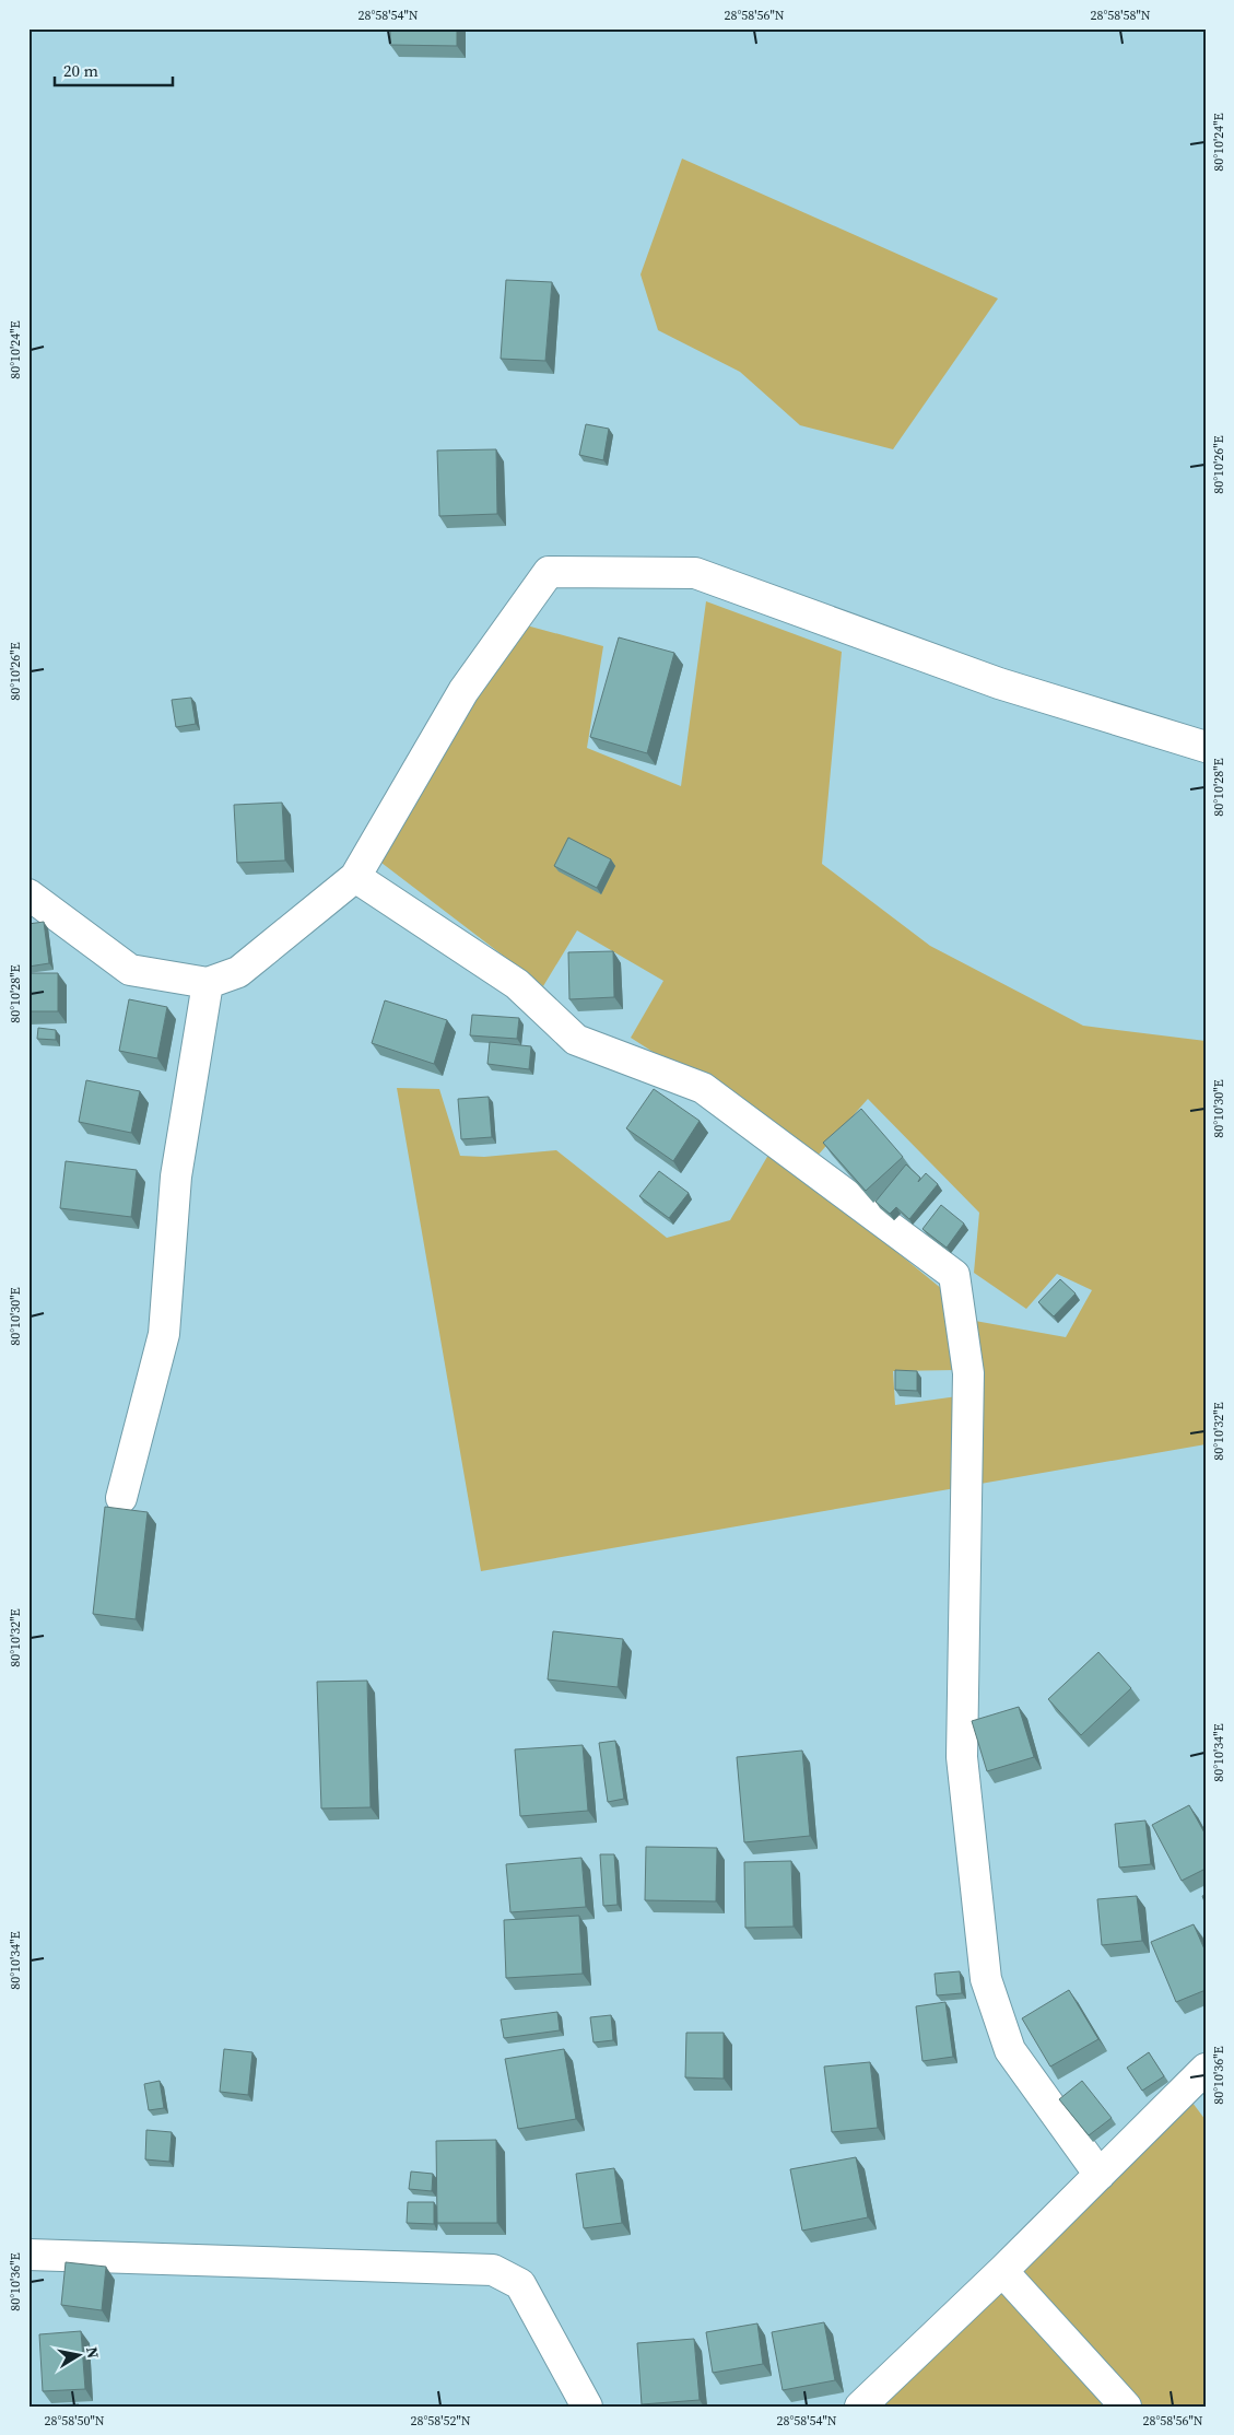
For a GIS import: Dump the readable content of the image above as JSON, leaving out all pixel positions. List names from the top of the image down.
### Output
{
  "scale_bar": "20 m",
  "north": "right",
  "coordinates": [
    "28°58'54\"N",
    "28°58'56\"N",
    "28°58'58\"N",
    "80°10'24\"E",
    "80°10'26\"E",
    "80°10'28\"E",
    "80°10'30\"E",
    "80°10'32\"E",
    "80°10'34\"E",
    "80°10'36\"E",
    "28°58'50\"N",
    "28°58'52\"N"
  ]
}
